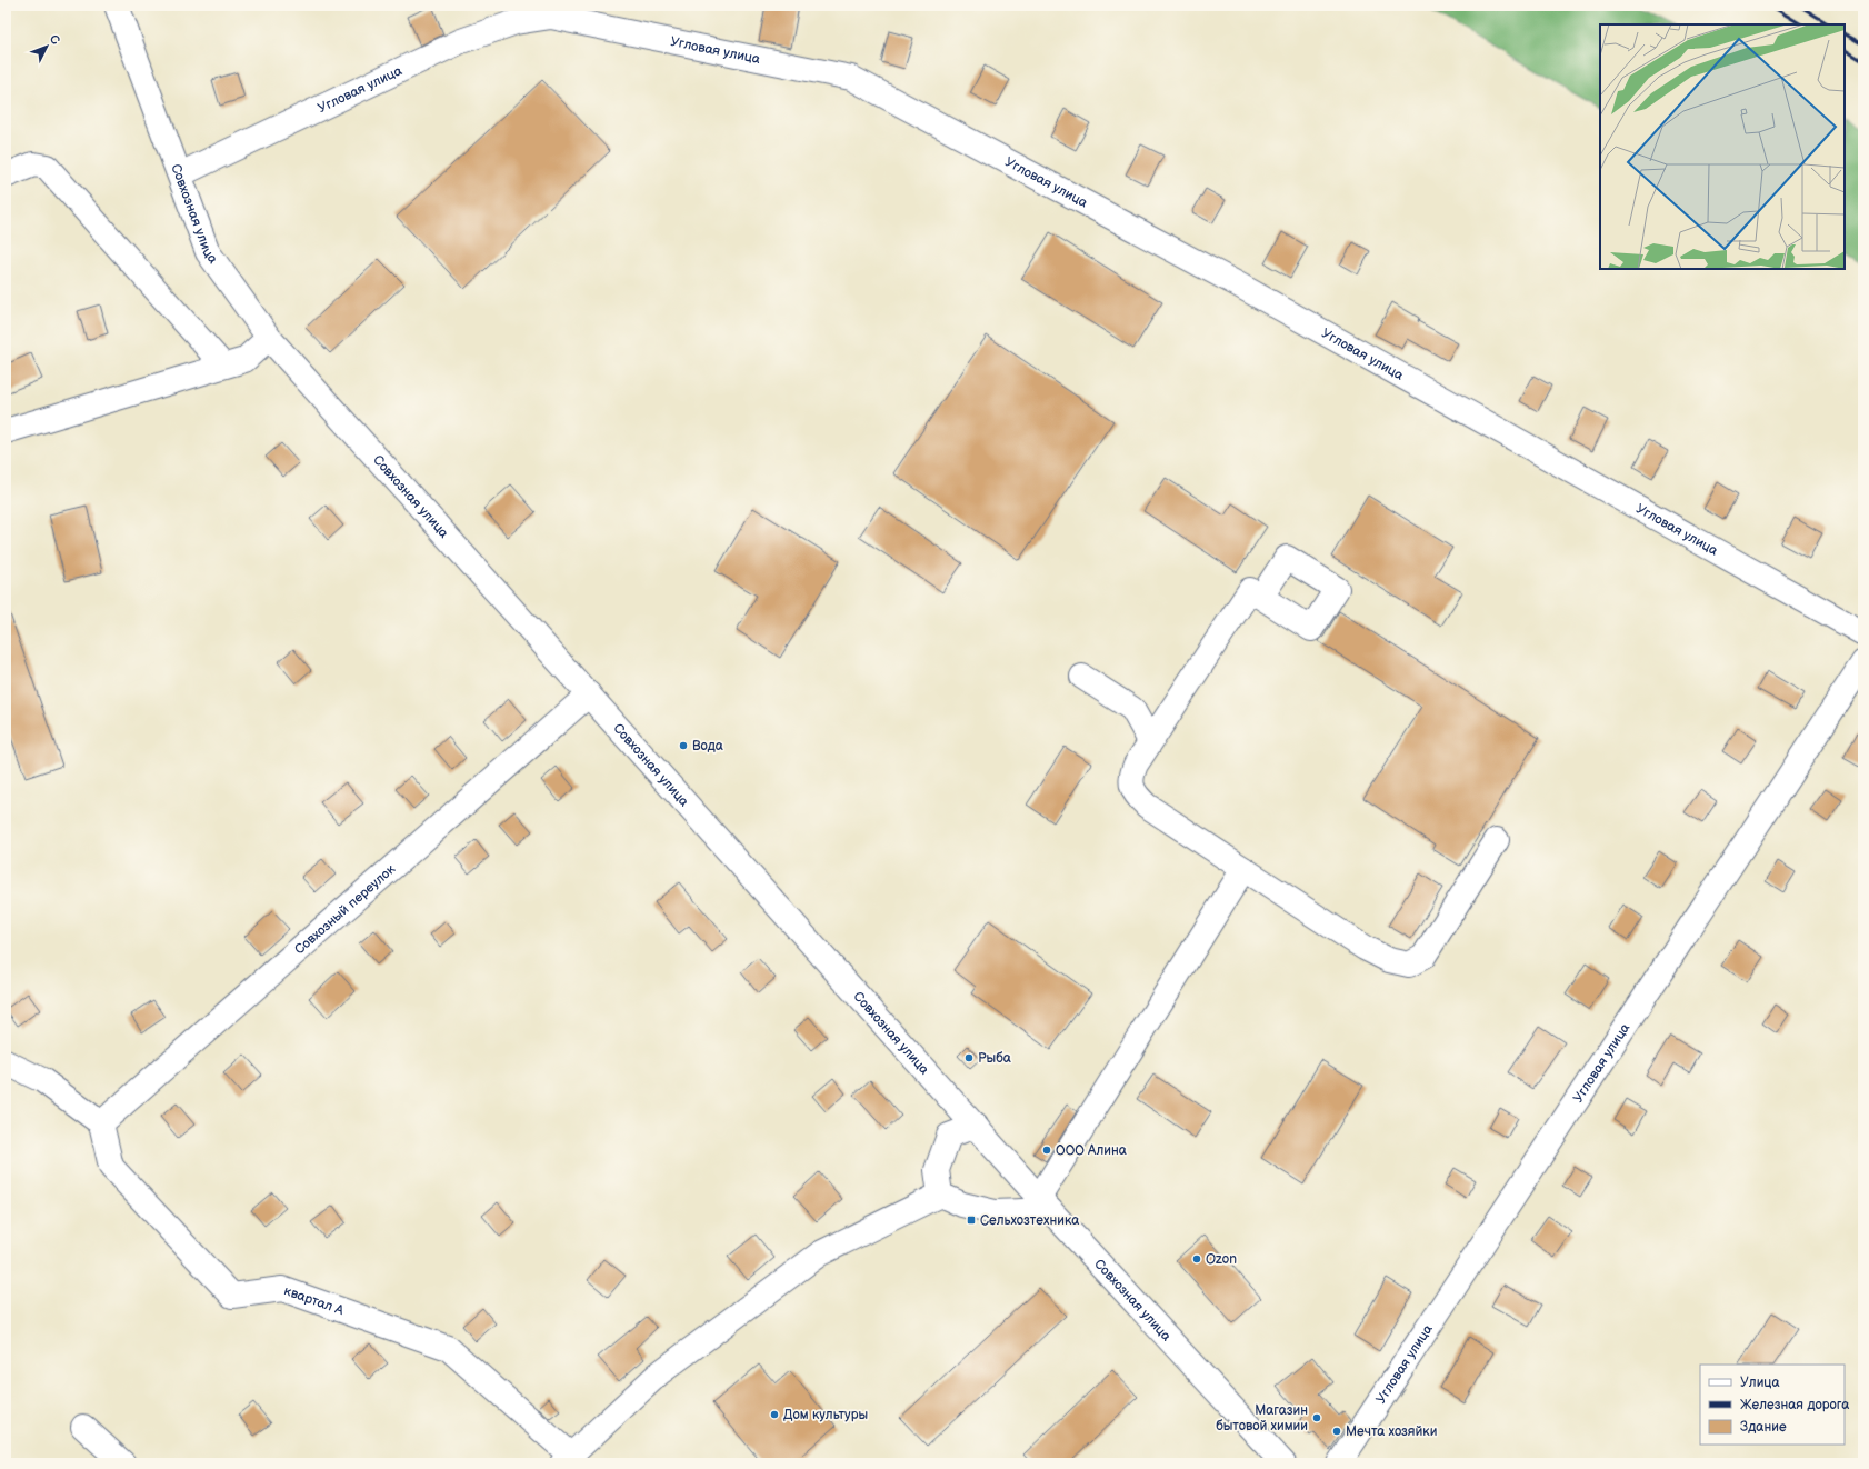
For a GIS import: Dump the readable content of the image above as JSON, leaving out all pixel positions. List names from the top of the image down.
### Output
{
  "streets": {
    "street": [
      "Угловая улица",
      "Совхозная улица",
      "Совхозный переулок",
      "квартал А"
    ]
  },
  "crossings": [
    ["Угловая улица", "Совхозная улица"],
    ["Совхозная улица", "Совхозный переулок"],
    ["Совхозный переулок", "квартал А"]
  ],
  "places": {
    "other": [
      "Вода",
      "Рыба",
      "ООО Алина",
      "Ozon",
      "Дом культуры",
      "Магазин бытовой химии",
      "Мечта хозяйки"
    ],
    "transit": ["Сельхозтехника"]
  },
  "legend": ["Улица", "Железная дорога", "Здание"],
  "north": "top right"
}
